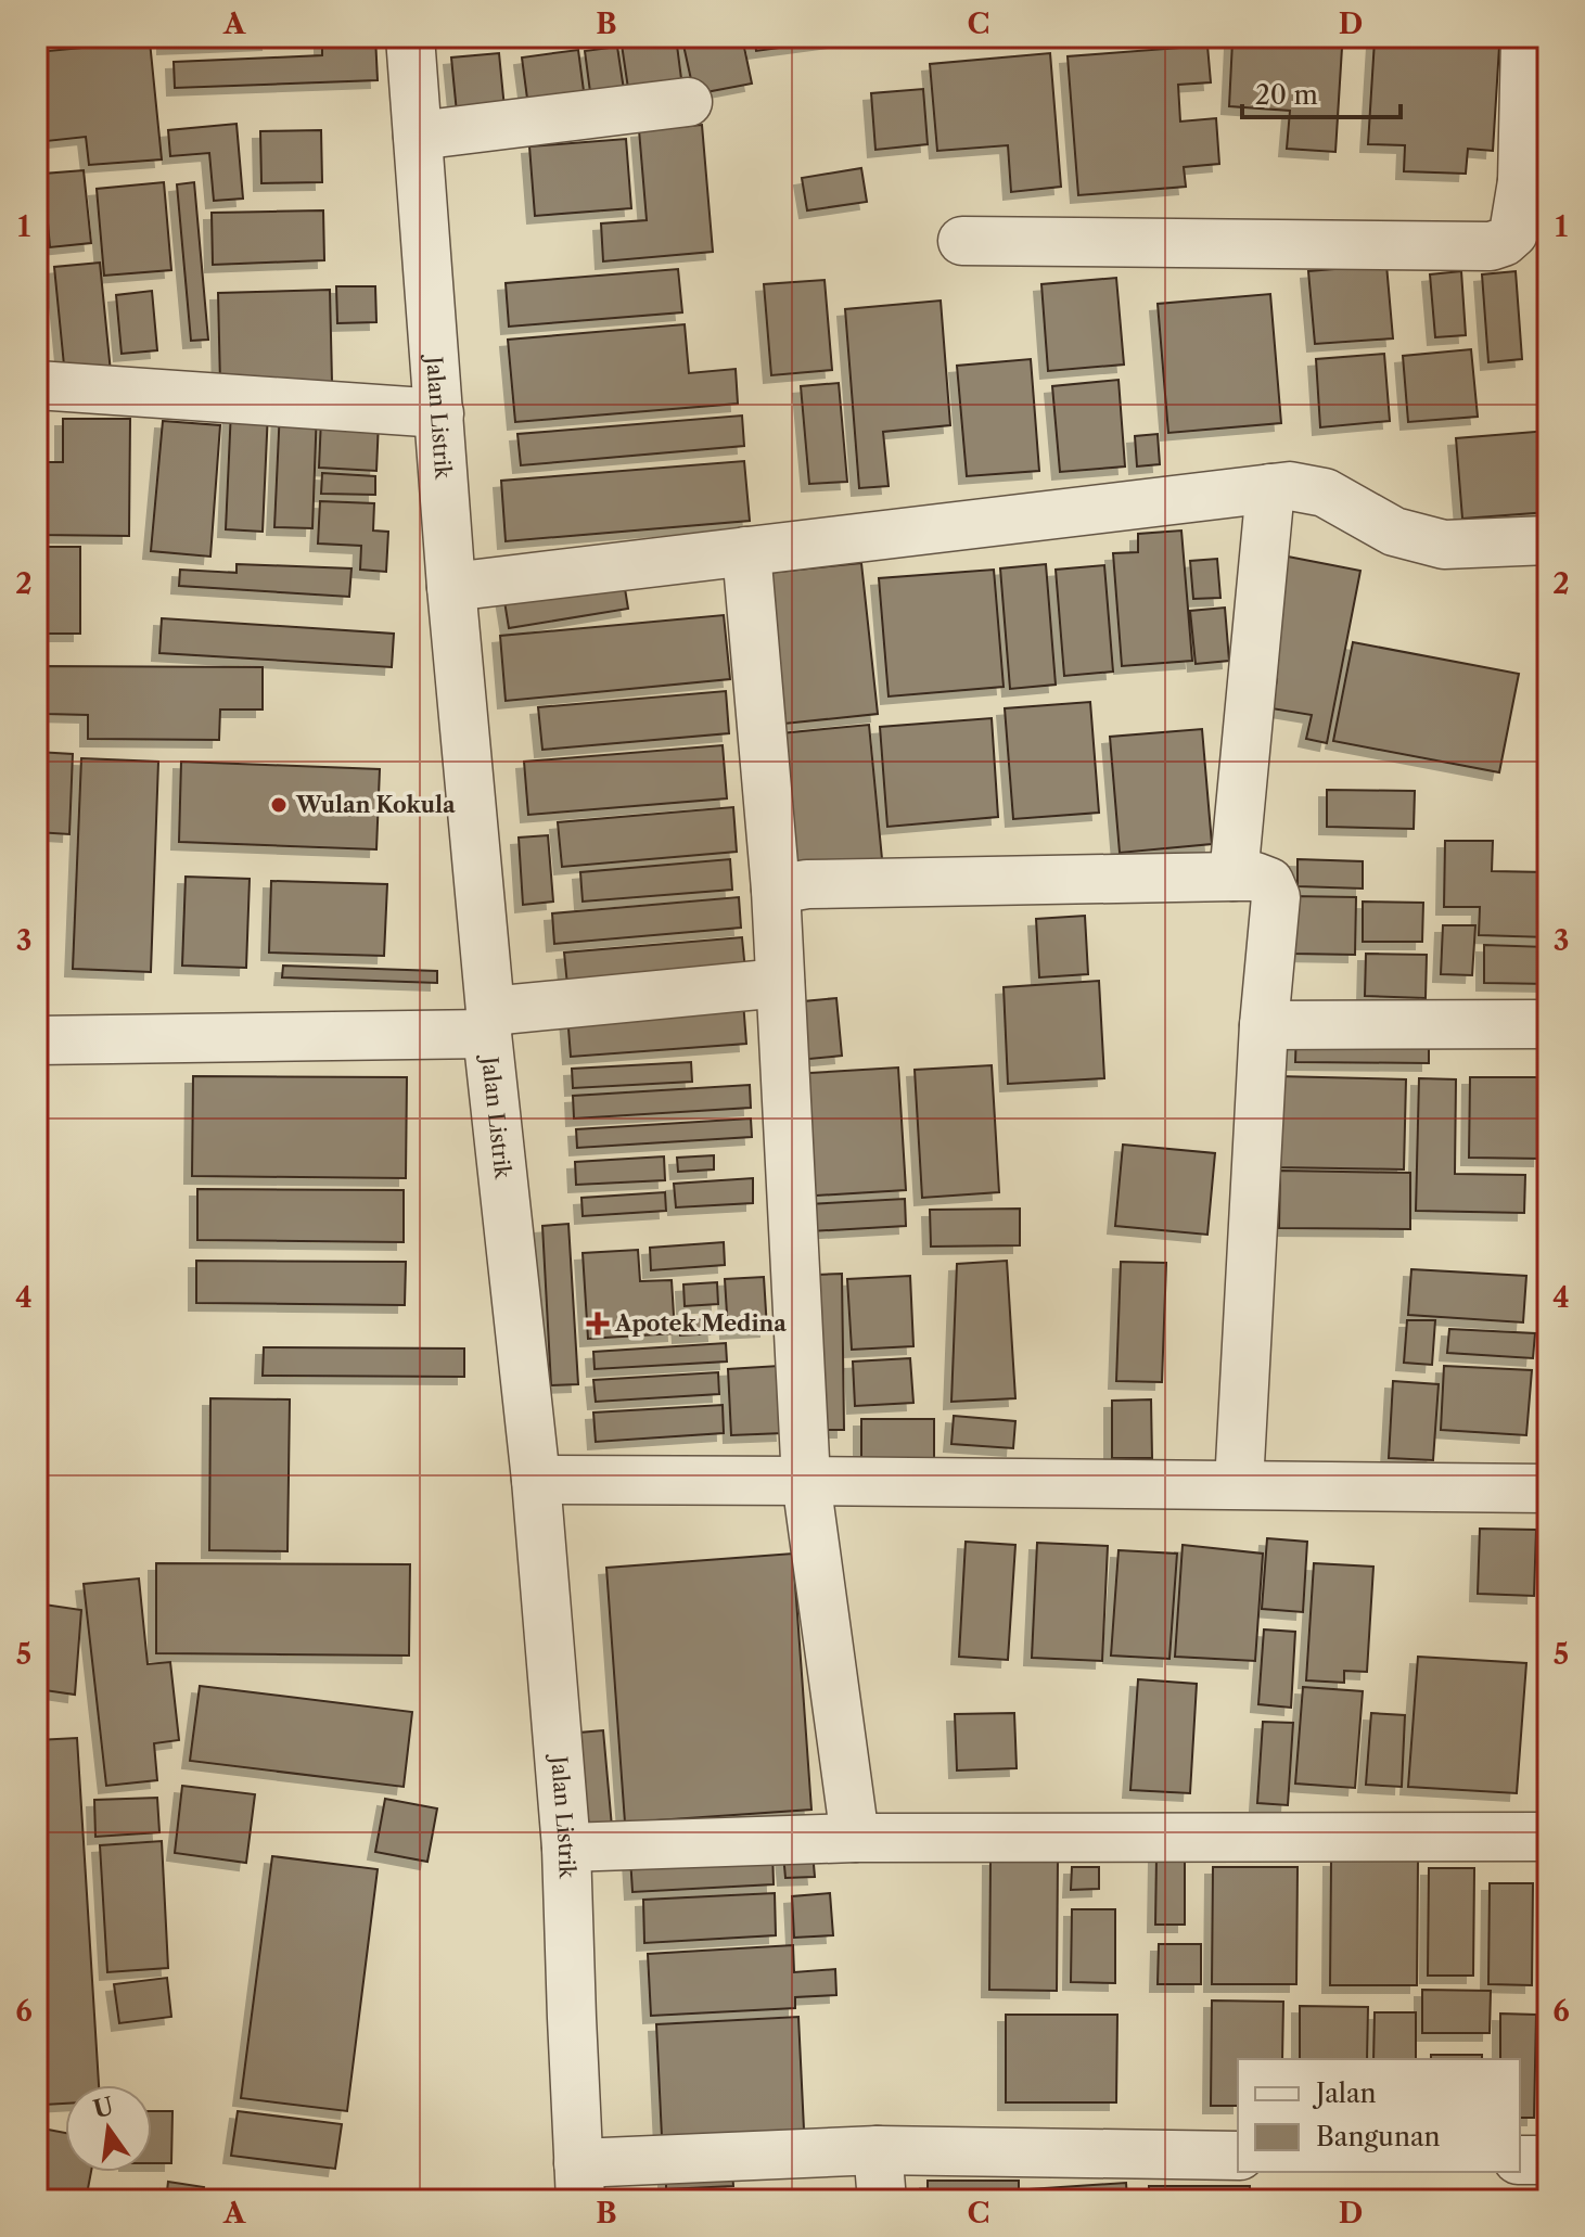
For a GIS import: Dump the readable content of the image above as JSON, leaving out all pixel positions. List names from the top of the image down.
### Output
{
  "streets": {
    "street": ["Jalan Listrik"]
  },
  "places": {
    "other": ["Wulan Kokula"],
    "health": ["Apotek Medina"]
  },
  "legend": ["Jalan", "Bangunan"],
  "scale_bar": "20 m",
  "north": "top",
  "grid": {
    "columns": [
      "A",
      "B",
      "C",
      "D"
    ],
    "rows": [
      "1",
      "2",
      "3",
      "4",
      "5",
      "6"
    ]
  }
}
